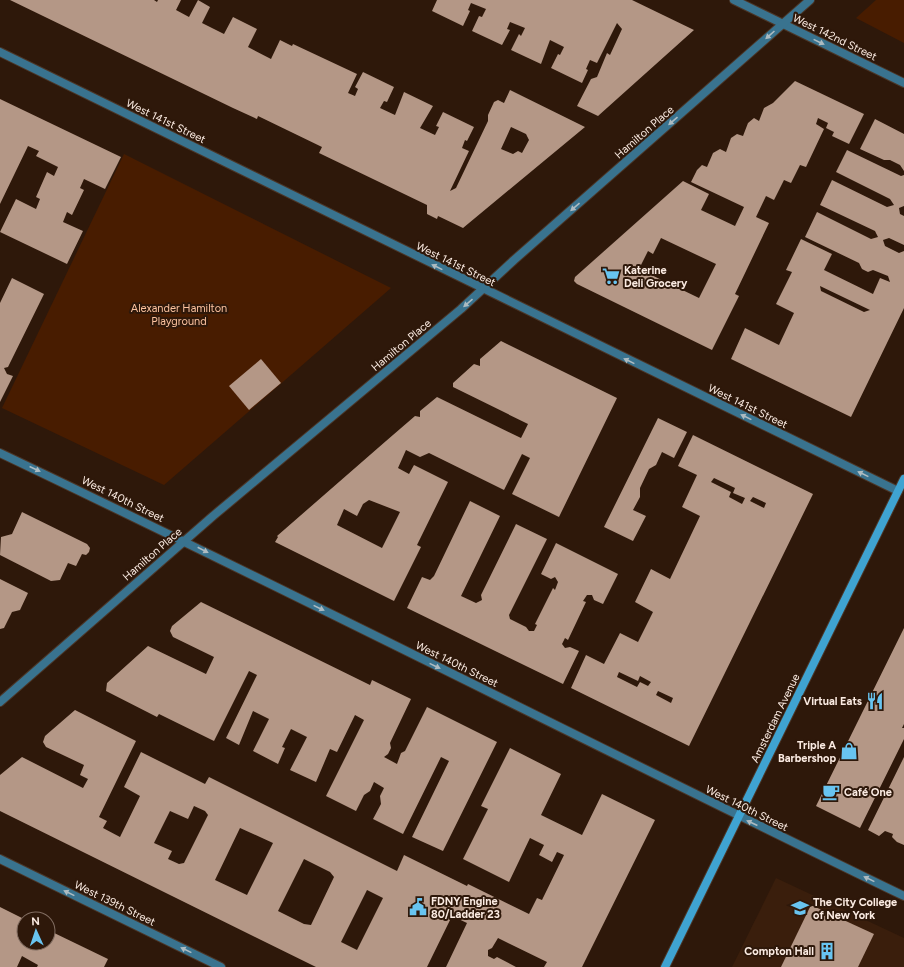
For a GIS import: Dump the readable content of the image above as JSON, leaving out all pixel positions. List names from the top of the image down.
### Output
{
  "streets": {
    "main road": ["Amsterdam Avenue"],
    "street": [
      "West 142nd Street",
      "West 141st Street",
      "Hamilton Place",
      "West 140th Street",
      "West 139th Street"
    ]
  },
  "crossings": [
    ["West 142nd Street", "Hamilton Place"],
    ["West 141st Street", "Hamilton Place"],
    ["West 141st Street", "Amsterdam Avenue"],
    ["Hamilton Place", "West 140th Street"],
    ["West 140th Street", "Amsterdam Avenue"]
  ],
  "one_way": [
    "West 142nd Street",
    "West 141st Street",
    "Hamilton Place",
    "West 139th Street"
  ],
  "parks": ["Alexander Hamilton Playground"],
  "places": {
    "supermarket": ["Katerine Deli Grocery"],
    "restaurant": ["Virtual Eats"],
    "shop": ["Triple A Barbershop"],
    "cafe": ["Café One"],
    "public building": ["FDNY Engine 80/Ladder 23"],
    "school or university": ["The City College of New York"],
    "building": ["Compton Hall"]
  },
  "north": "top"
}
